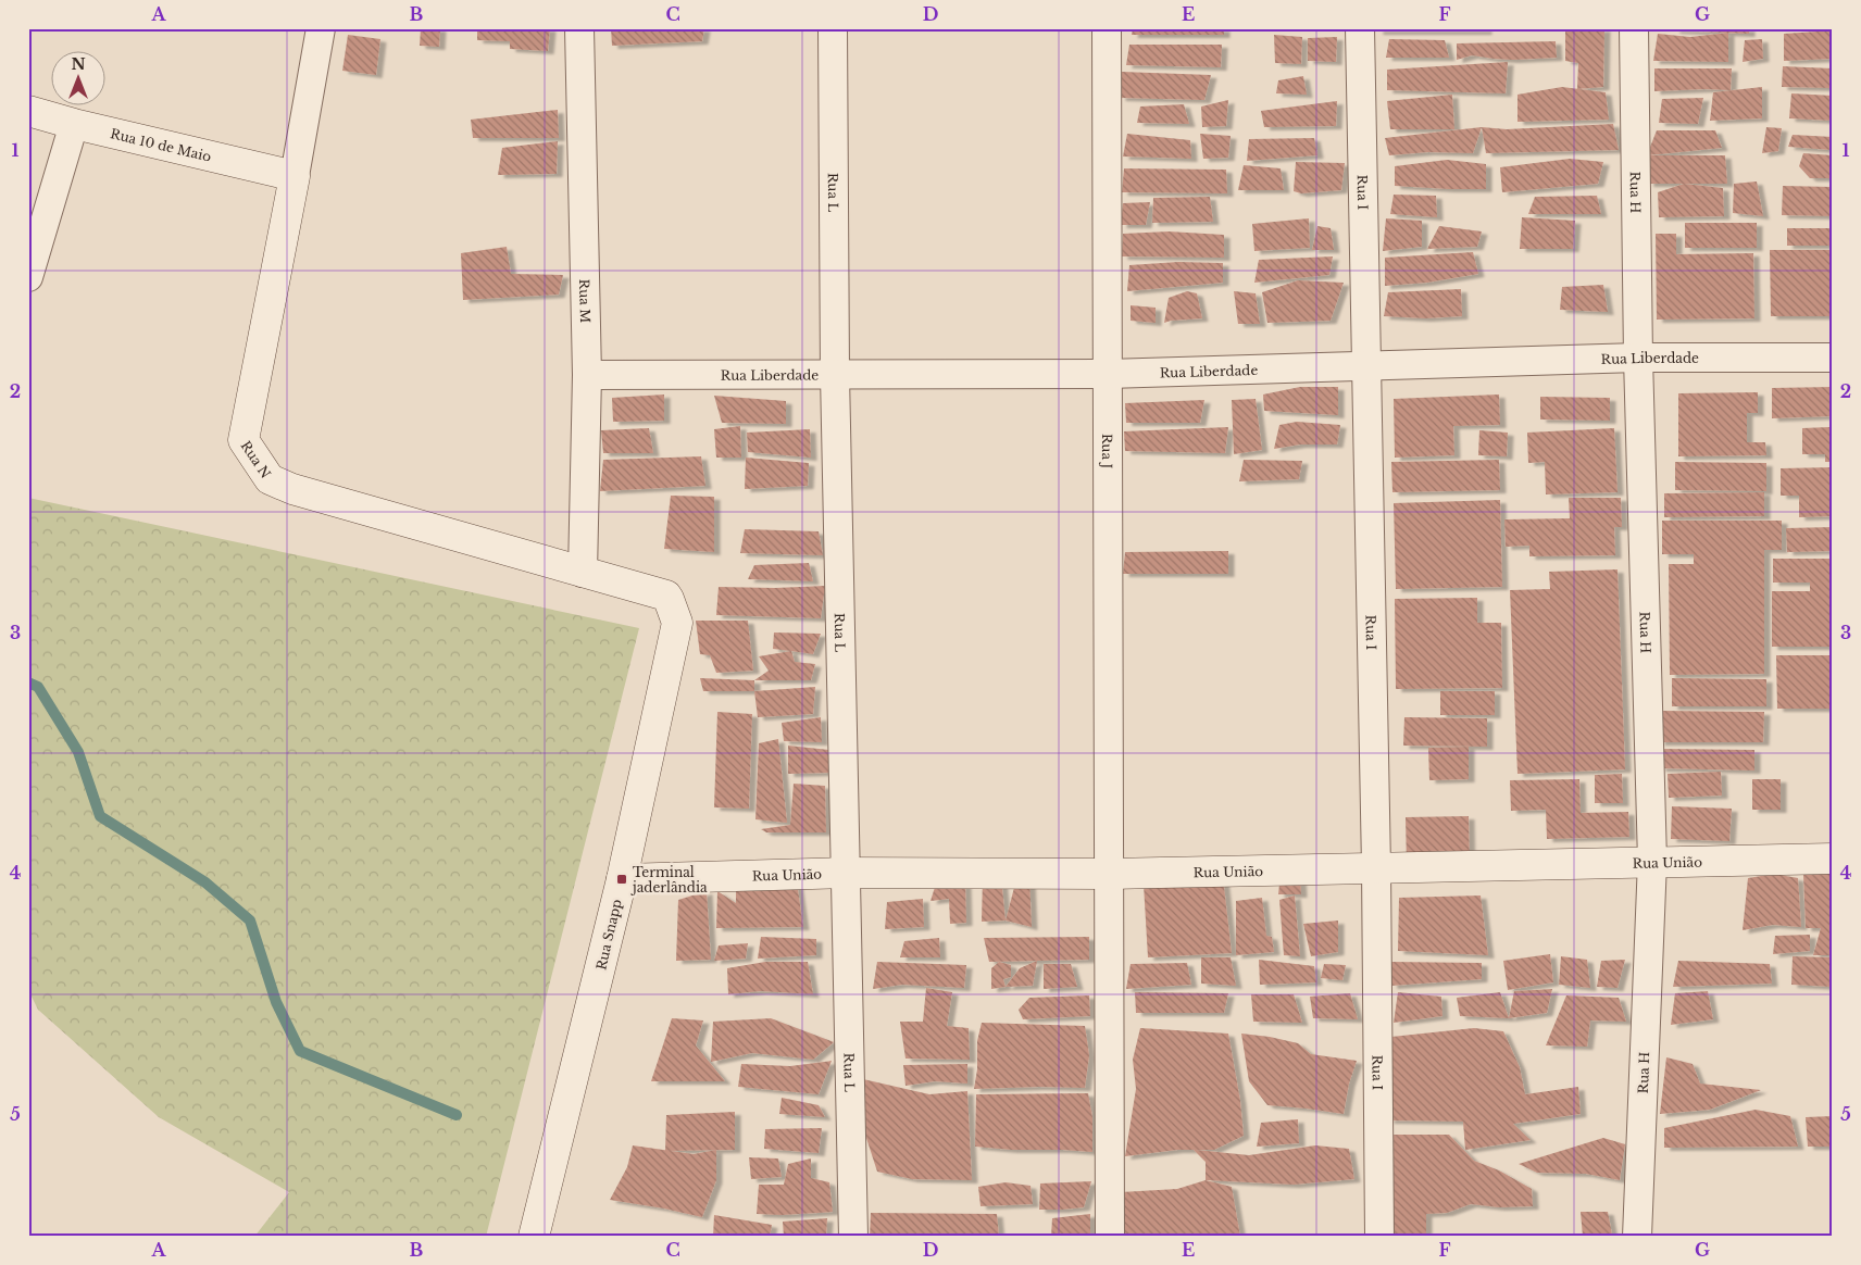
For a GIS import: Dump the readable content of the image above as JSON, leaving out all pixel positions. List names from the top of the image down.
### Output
{
  "streets": {
    "main road": [
      "Rua 10 de Maio",
      "Rua N",
      "Rua União",
      "Rua Snapp"
    ],
    "street": [
      "Rua L",
      "Rua I",
      "Rua H",
      "Rua M",
      "Rua Liberdade",
      "Rua J"
    ]
  },
  "crossings": [
    ["Rua 10 de Maio", "Rua N"],
    ["Rua L", "Rua Liberdade"],
    ["Rua L", "Rua União"],
    ["Rua I", "Rua Liberdade"],
    ["Rua I", "Rua União"],
    ["Rua H", "Rua Liberdade"],
    ["Rua H", "Rua União"],
    ["Rua M", "Rua Liberdade"],
    ["Rua M", "Rua N"],
    ["Rua Liberdade", "Rua J"],
    ["Rua J", "Rua União"],
    ["Rua N", "Rua Snapp"],
    ["Rua União", "Rua Snapp"]
  ],
  "places": {
    "transit": ["Terminal jaderlândia"]
  },
  "north": "top",
  "grid": {
    "columns": [
      "A",
      "B",
      "C",
      "D",
      "E",
      "F",
      "G"
    ],
    "rows": [
      "1",
      "2",
      "3",
      "4",
      "5"
    ]
  }
}
